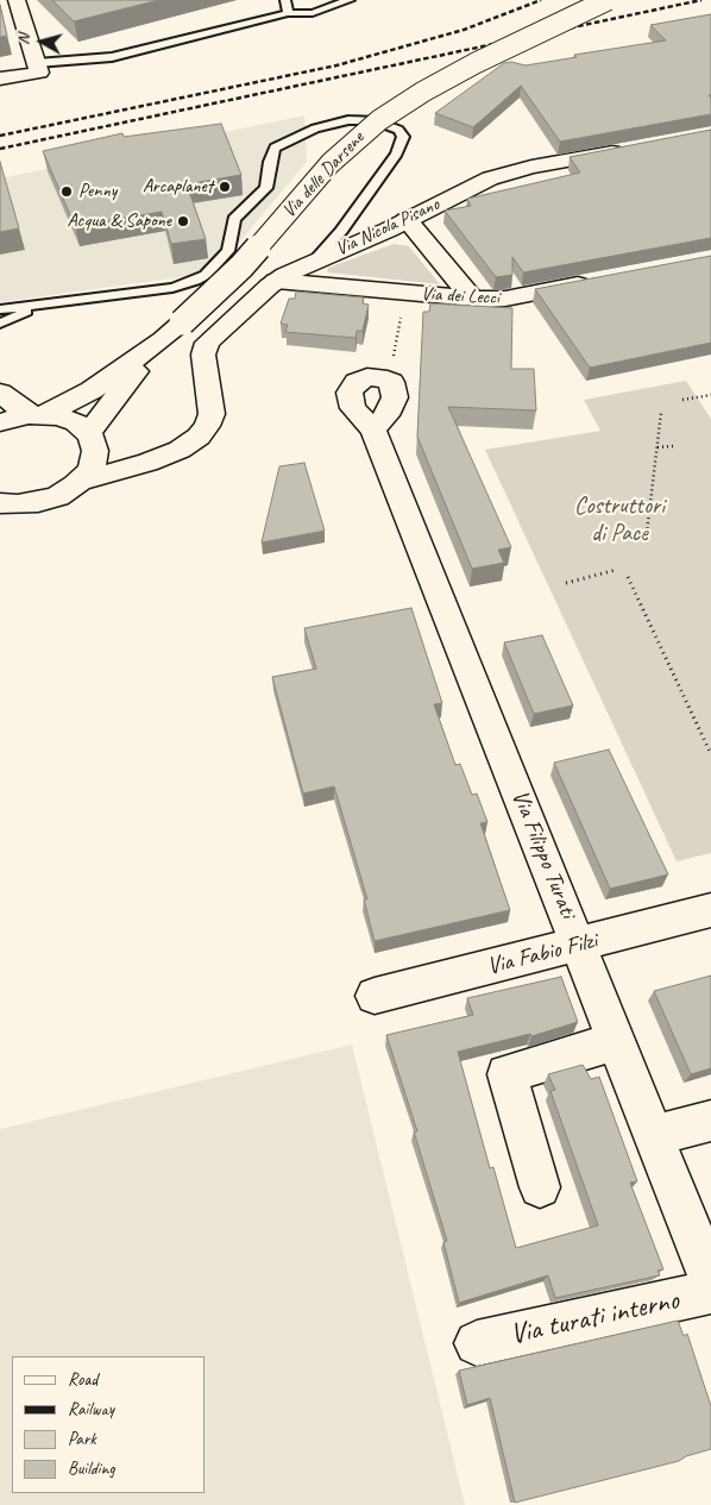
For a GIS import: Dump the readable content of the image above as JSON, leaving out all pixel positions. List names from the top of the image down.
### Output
{
  "streets": {
    "street": [
      "Via delle Darsene",
      "Via Nicola Pisano",
      "Via dei Lecci",
      "Via Filippo Turati",
      "Via Fabio Filzi",
      "Via turati interno"
    ]
  },
  "crossings": [
    ["Via Nicola Pisano", "Via dei Lecci"],
    ["Via Filippo Turati", "Via Fabio Filzi"]
  ],
  "parks": ["Costruttori di Pace"],
  "places": ["Arcaplanet", "Penny", "Acqua & Sapone"],
  "legend": [
    "Road",
    "Railway",
    "Park",
    "Building"
  ],
  "north": "left"
}
